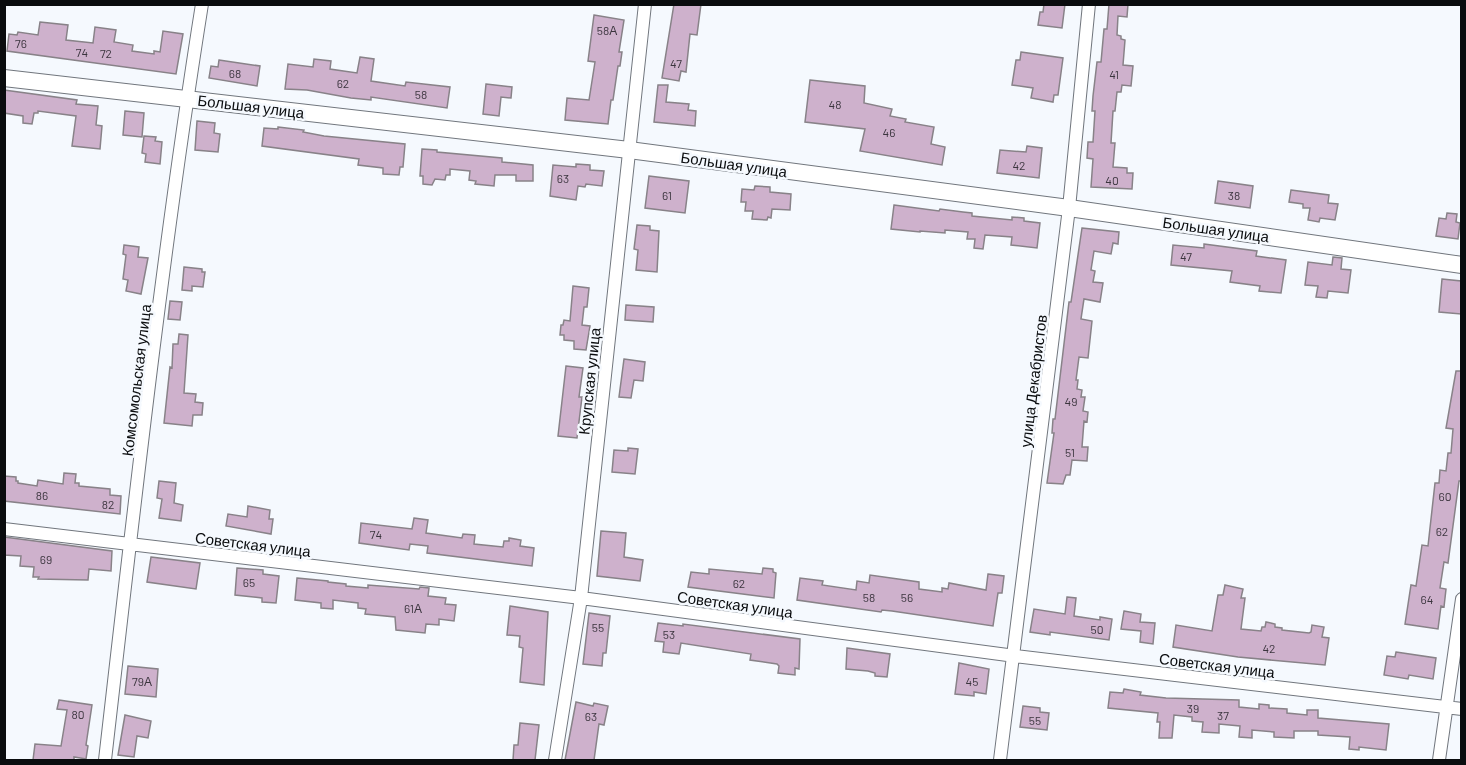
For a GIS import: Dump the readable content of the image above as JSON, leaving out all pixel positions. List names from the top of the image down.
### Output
{
  "streets": {
    "street": [
      "Большая улица",
      "Комсомольская улица",
      "Крупская улица",
      "улица Декабристов",
      "Советская улица"
    ]
  },
  "crossings": [
    ["Большая улица", "Комсомольская улица"],
    ["Большая улица", "Крупская улица"],
    ["Большая улица", "улица Декабристов"],
    ["Комсомольская улица", "Советская улица"],
    ["Крупская улица", "Советская улица"],
    ["улица Декабристов", "Советская улица"]
  ],
  "house_numbers": [
    "58А",
    "76",
    "74",
    "72",
    "47",
    "68",
    "41",
    "62",
    "58",
    "48",
    "46",
    "42",
    "63",
    "40",
    "61",
    "38",
    "47",
    "49",
    "51",
    "86",
    "60",
    "82",
    "62",
    "74",
    "69",
    "65",
    "62",
    "58",
    "56",
    "64",
    "61А",
    "55",
    "50",
    "53",
    "42",
    "79А",
    "45",
    "39",
    "80",
    "37",
    "63",
    "55"
  ]
}
